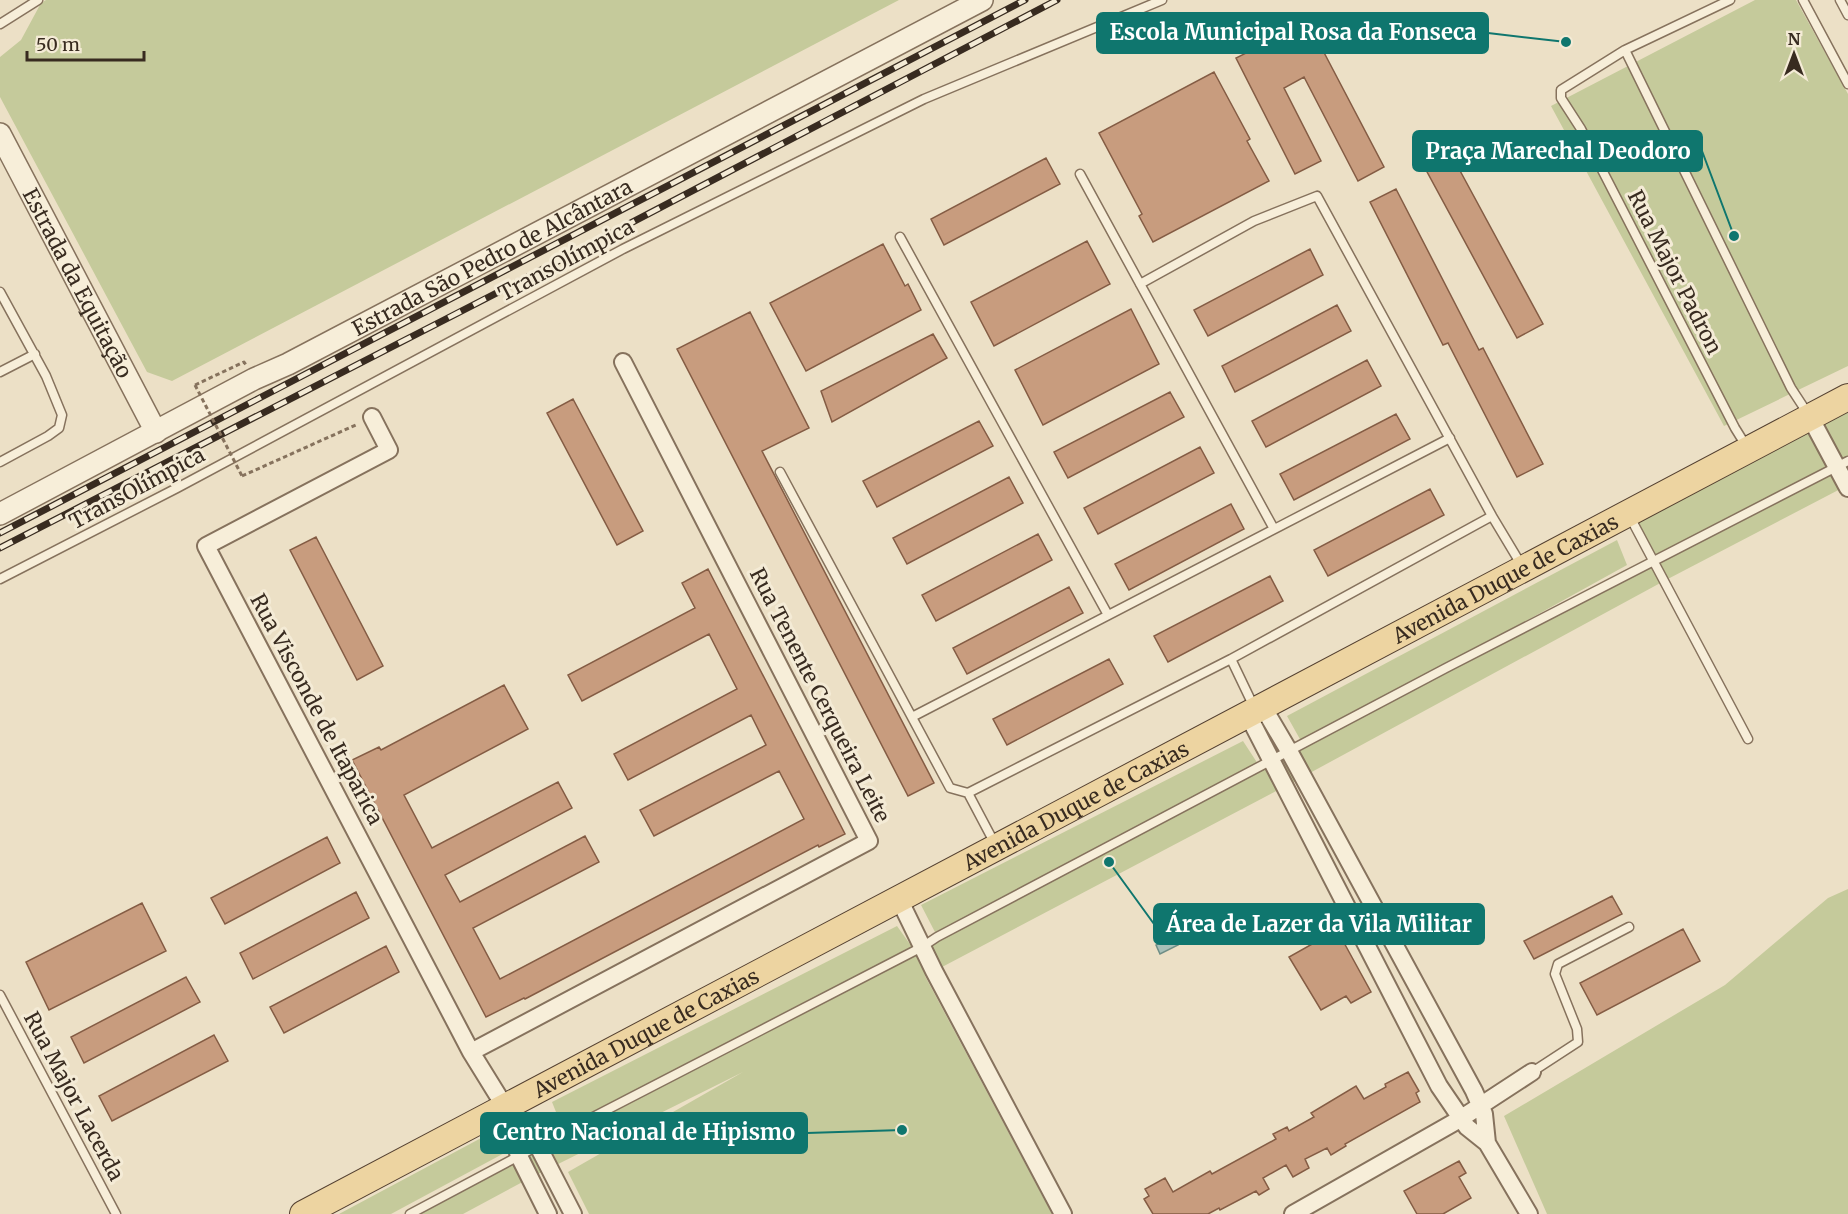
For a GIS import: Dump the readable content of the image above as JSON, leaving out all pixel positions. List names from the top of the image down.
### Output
{
  "streets": {
    "main road": ["Avenida Duque de Caxias"],
    "street": [
      "Estrada São Pedro de Alcântara",
      "Estrada da Equitação",
      "Rua Tenente Cerqueira Leite",
      "Rua Visconde de Itaparica"
    ],
    "lane": ["TransOlímpica", "Rua Major Padron", "Rua Major Lacerda"]
  },
  "crossings": [
    ["Estrada São Pedro de Alcântara", "Estrada da Equitação"],
    ["Rua Major Padron", "Avenida Duque de Caxias"],
    ["Avenida Duque de Caxias", "Rua Visconde de Itaparica"],
    ["Rua Tenente Cerqueira Leite", "Rua Visconde de Itaparica"]
  ],
  "places": [
    "Escola Municipal Rosa da Fonseca",
    "Praça Marechal Deodoro",
    "Área de Lazer da Vila Militar",
    "Centro Nacional de Hipismo"
  ],
  "scale_bar": "50 m",
  "north": "top"
}
